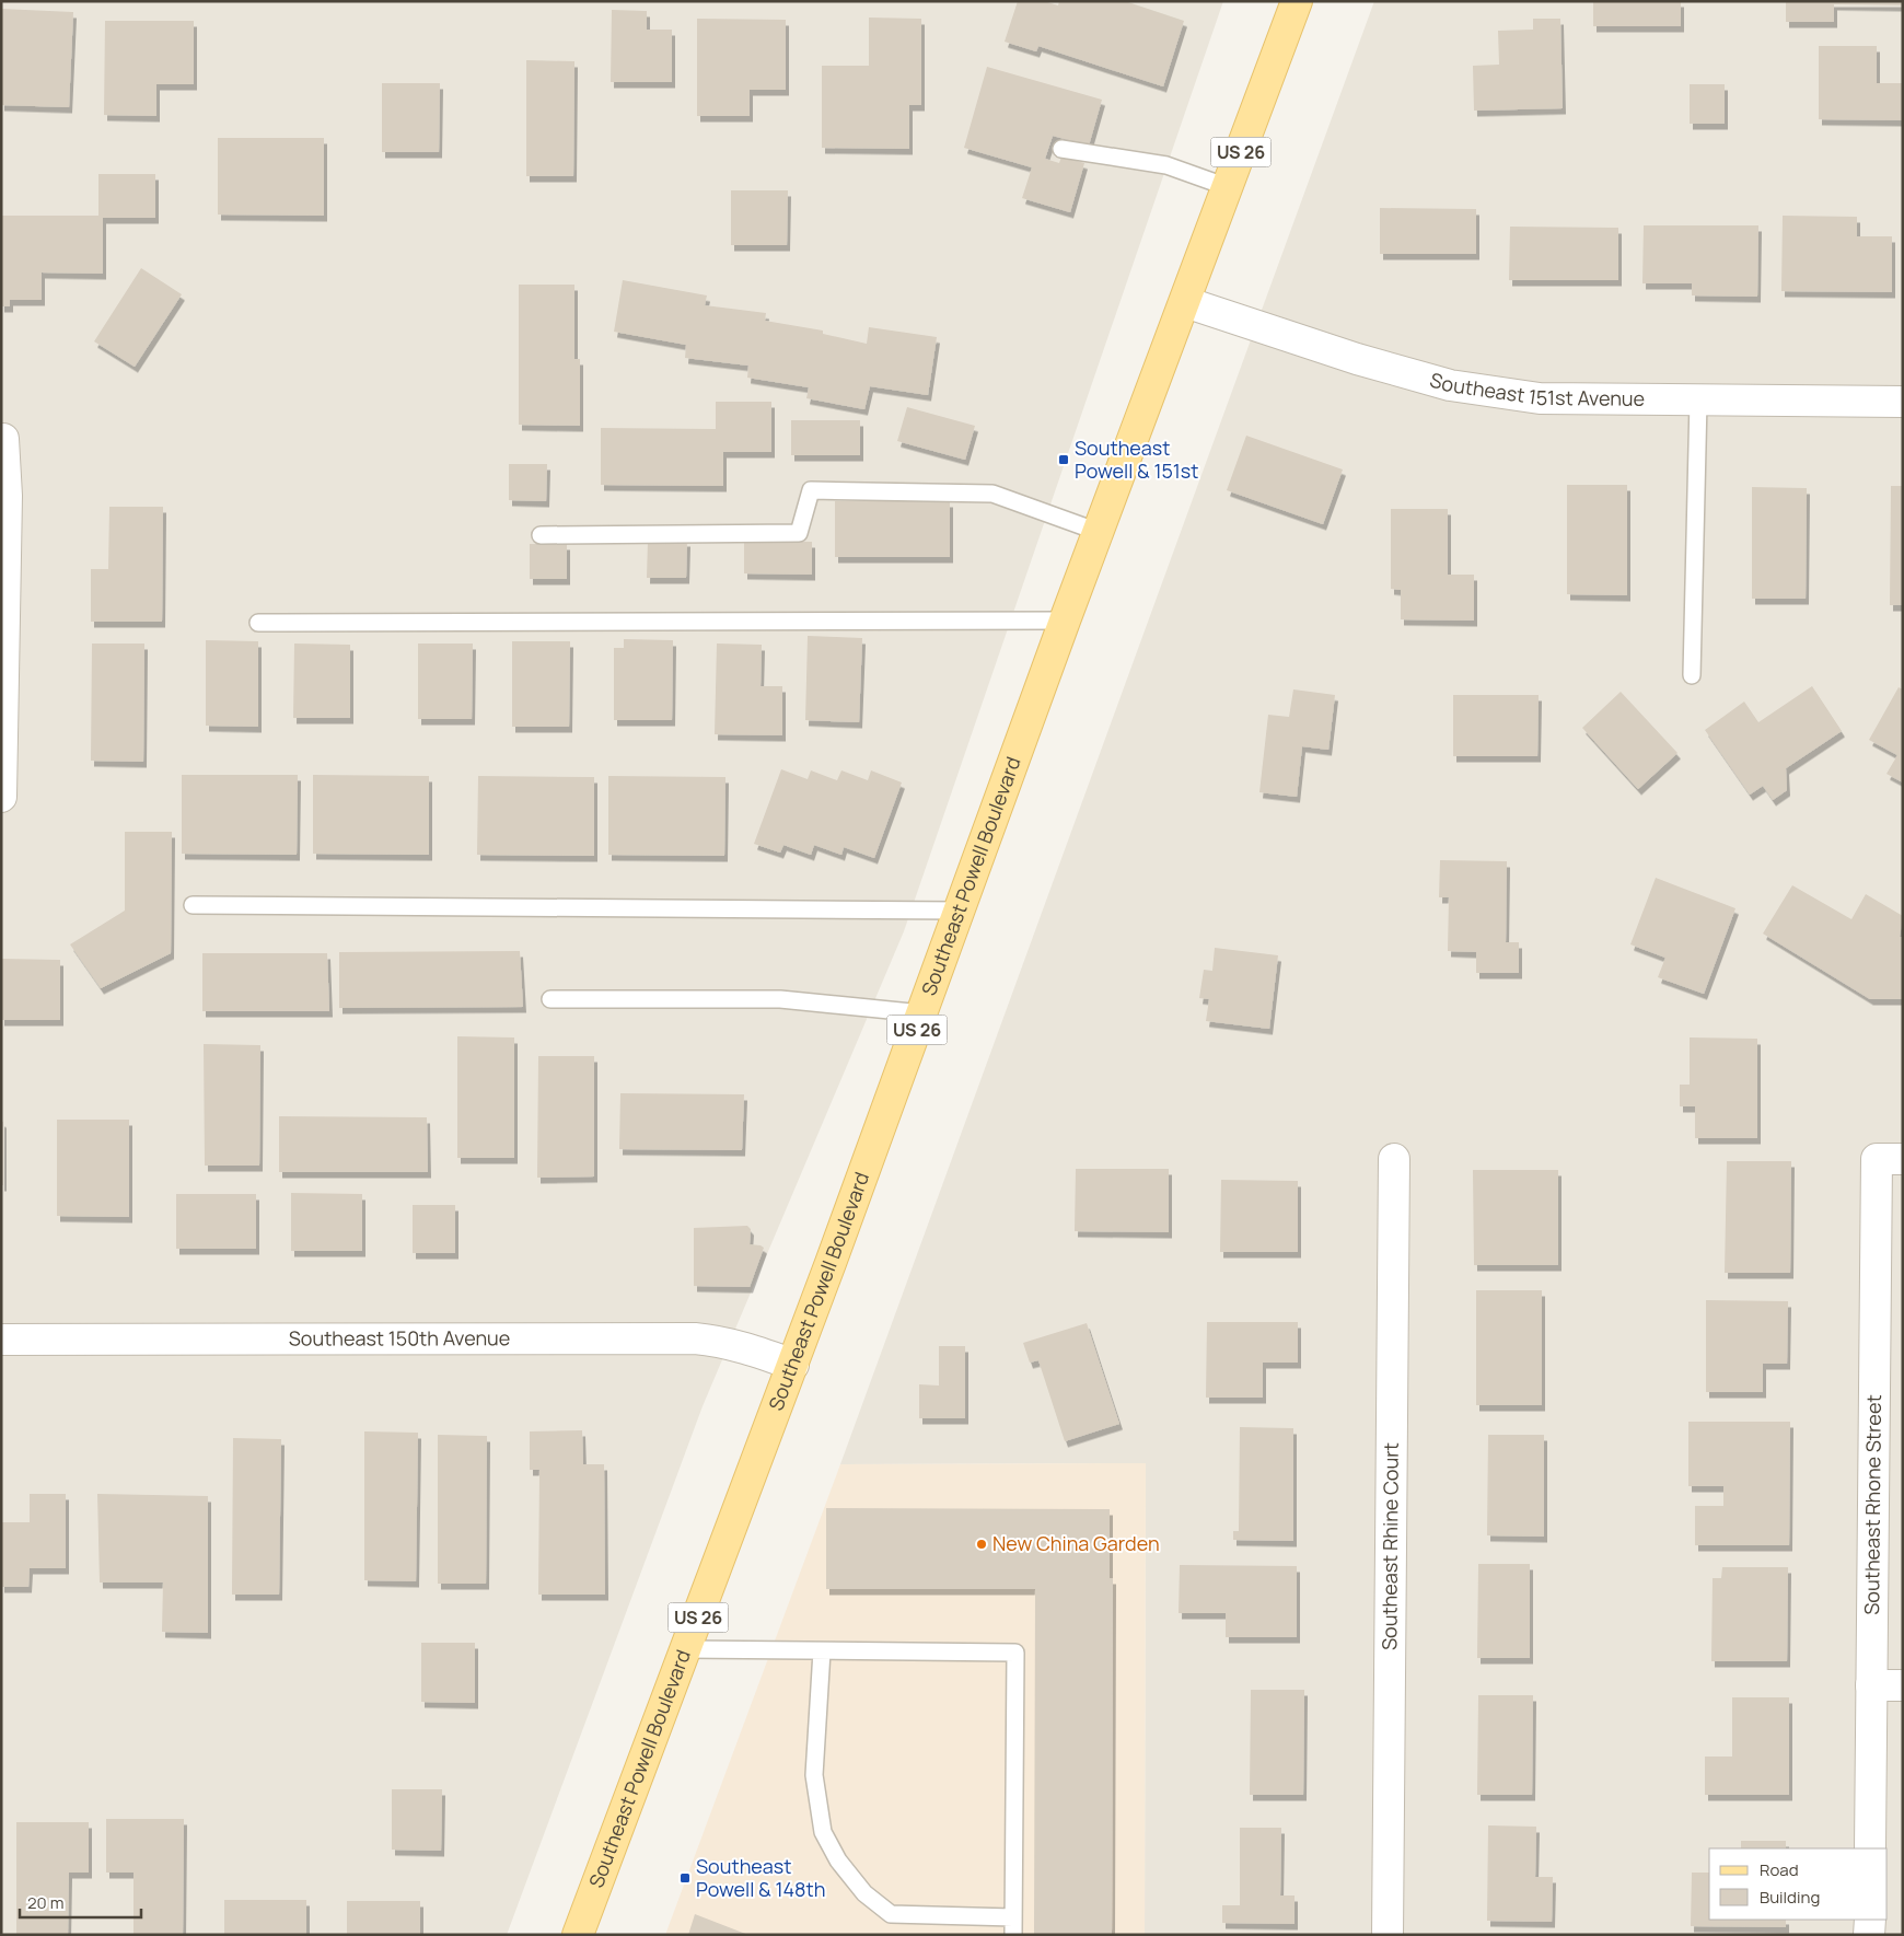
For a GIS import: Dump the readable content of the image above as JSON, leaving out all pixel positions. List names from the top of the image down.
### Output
{
  "streets": {
    "main road": ["US 26", "Southeast Powell Boulevard"],
    "street": [
      "Southeast 151st Avenue",
      "Southeast 150th Avenue",
      "Southeast Rhone Street",
      "Southeast Rhine Court"
    ]
  },
  "crossings": [
    ["Southeast 151st Avenue", "Southeast Powell Boulevard"],
    ["Southeast Powell Boulevard", "Southeast 150th Avenue"]
  ],
  "places": {
    "transit": ["Southeast Powell & 151st", "Southeast Powell & 148th"],
    "other": ["New China Garden"]
  },
  "legend": ["Road", "Building"],
  "scale_bar": "20 m"
}
